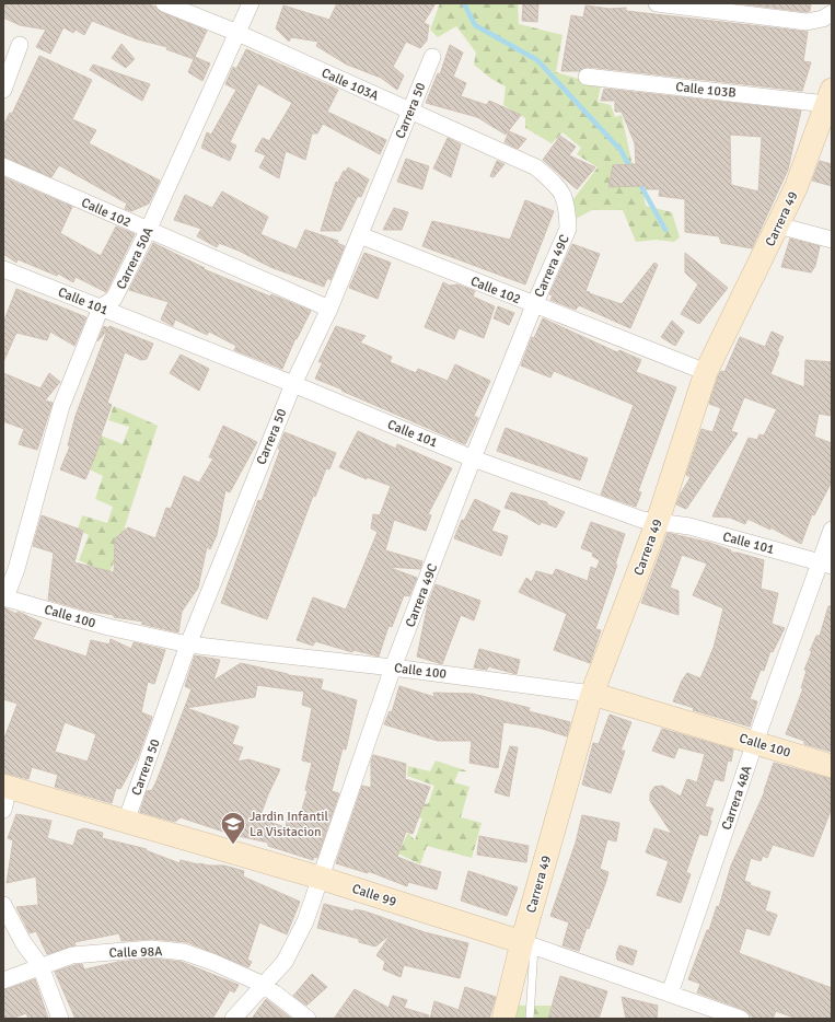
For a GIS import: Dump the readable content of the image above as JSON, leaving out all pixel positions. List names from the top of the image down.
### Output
{
  "streets": {
    "street": [
      "Calle 103A",
      "Calle 103B",
      "Carrera 50",
      "Calle 102",
      "Carrera 49",
      "Carrera 50A",
      "Carrera 49C",
      "Calle 101",
      "Calle 100",
      "Carrera 48A",
      "Calle 99",
      "Calle 98A"
    ]
  },
  "crossings": [
    ["Calle 103A", "Carrera 50"],
    ["Calle 103A", "Carrera 50A"],
    ["Calle 103A", "Carrera 49C"],
    ["Calle 103B", "Carrera 49"],
    ["Carrera 50", "Calle 102"],
    ["Carrera 50", "Calle 101"],
    ["Carrera 50", "Calle 100"],
    ["Carrera 50", "Calle 99"],
    ["Calle 102", "Carrera 49"],
    ["Calle 102", "Carrera 50A"],
    ["Calle 102", "Carrera 49C"],
    ["Carrera 49", "Calle 101"],
    ["Carrera 49", "Calle 100"],
    ["Carrera 49", "Calle 99"],
    ["Carrera 50A", "Calle 101"],
    ["Carrera 50A", "Calle 100"],
    ["Carrera 49C", "Calle 101"],
    ["Carrera 49C", "Calle 100"],
    ["Carrera 49C", "Calle 99"],
    ["Carrera 49C", "Calle 98A"],
    ["Calle 101", "Carrera 48A"],
    ["Calle 100", "Carrera 48A"],
    ["Carrera 48A", "Calle 99"]
  ],
  "places": {
    "school or university": ["Jardin Infantil La Visitacion"]
  }
}
